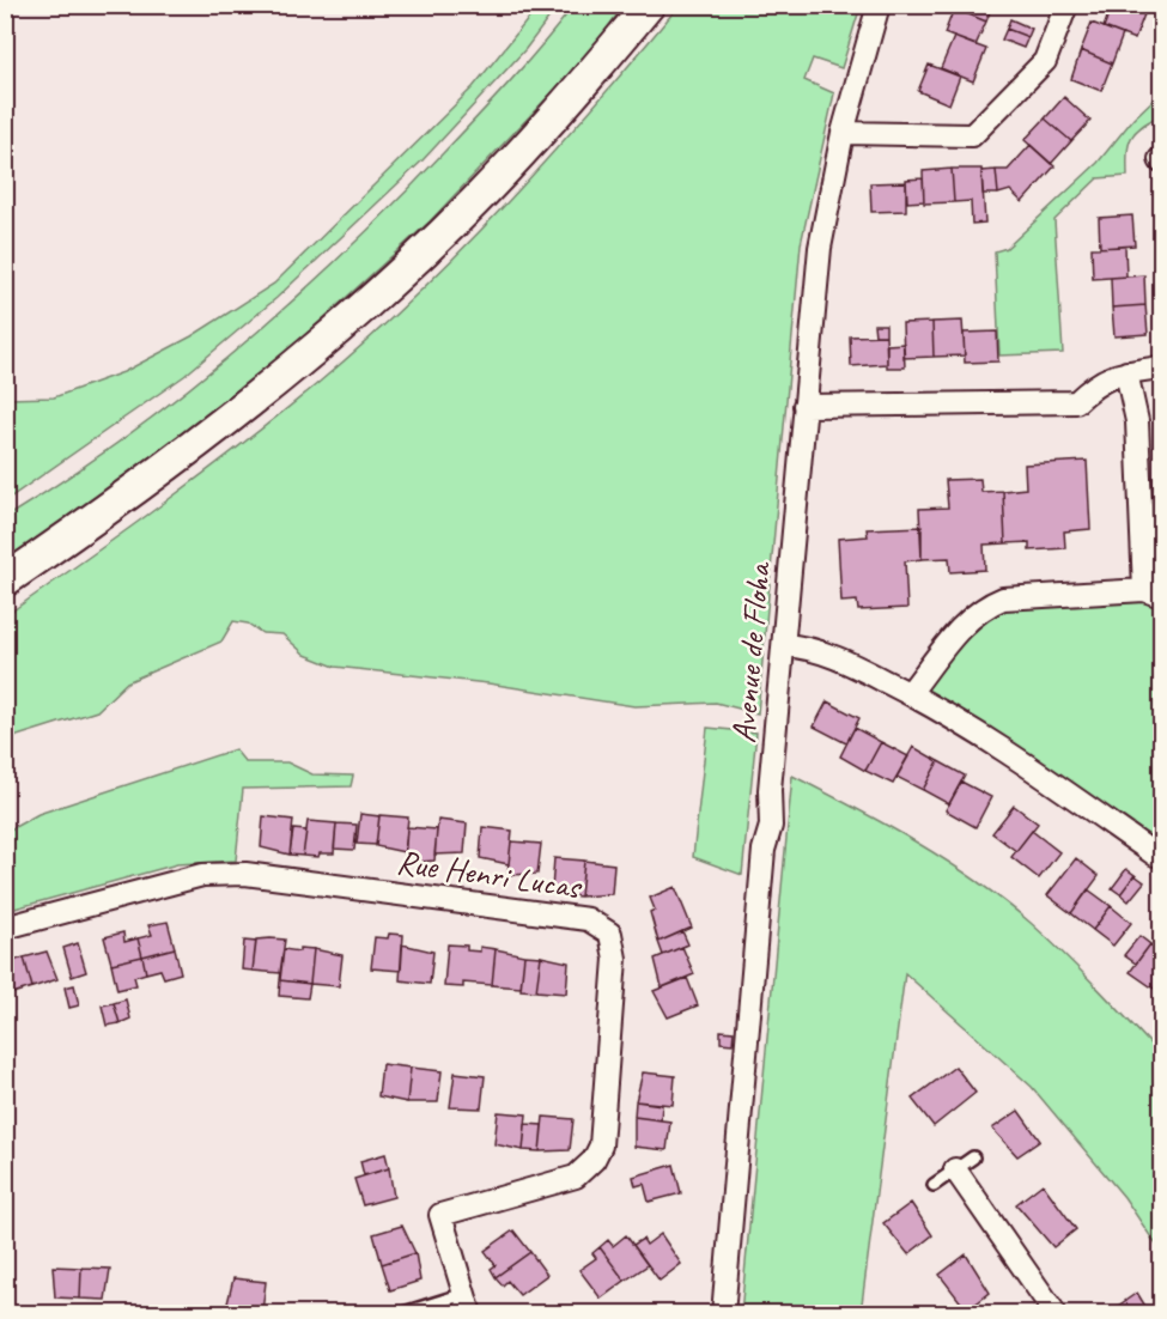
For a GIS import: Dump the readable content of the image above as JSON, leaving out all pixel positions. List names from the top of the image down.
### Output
{
  "streets": {
    "street": ["Avenue de Floha", "Rue Henri Lucas"]
  }
}
